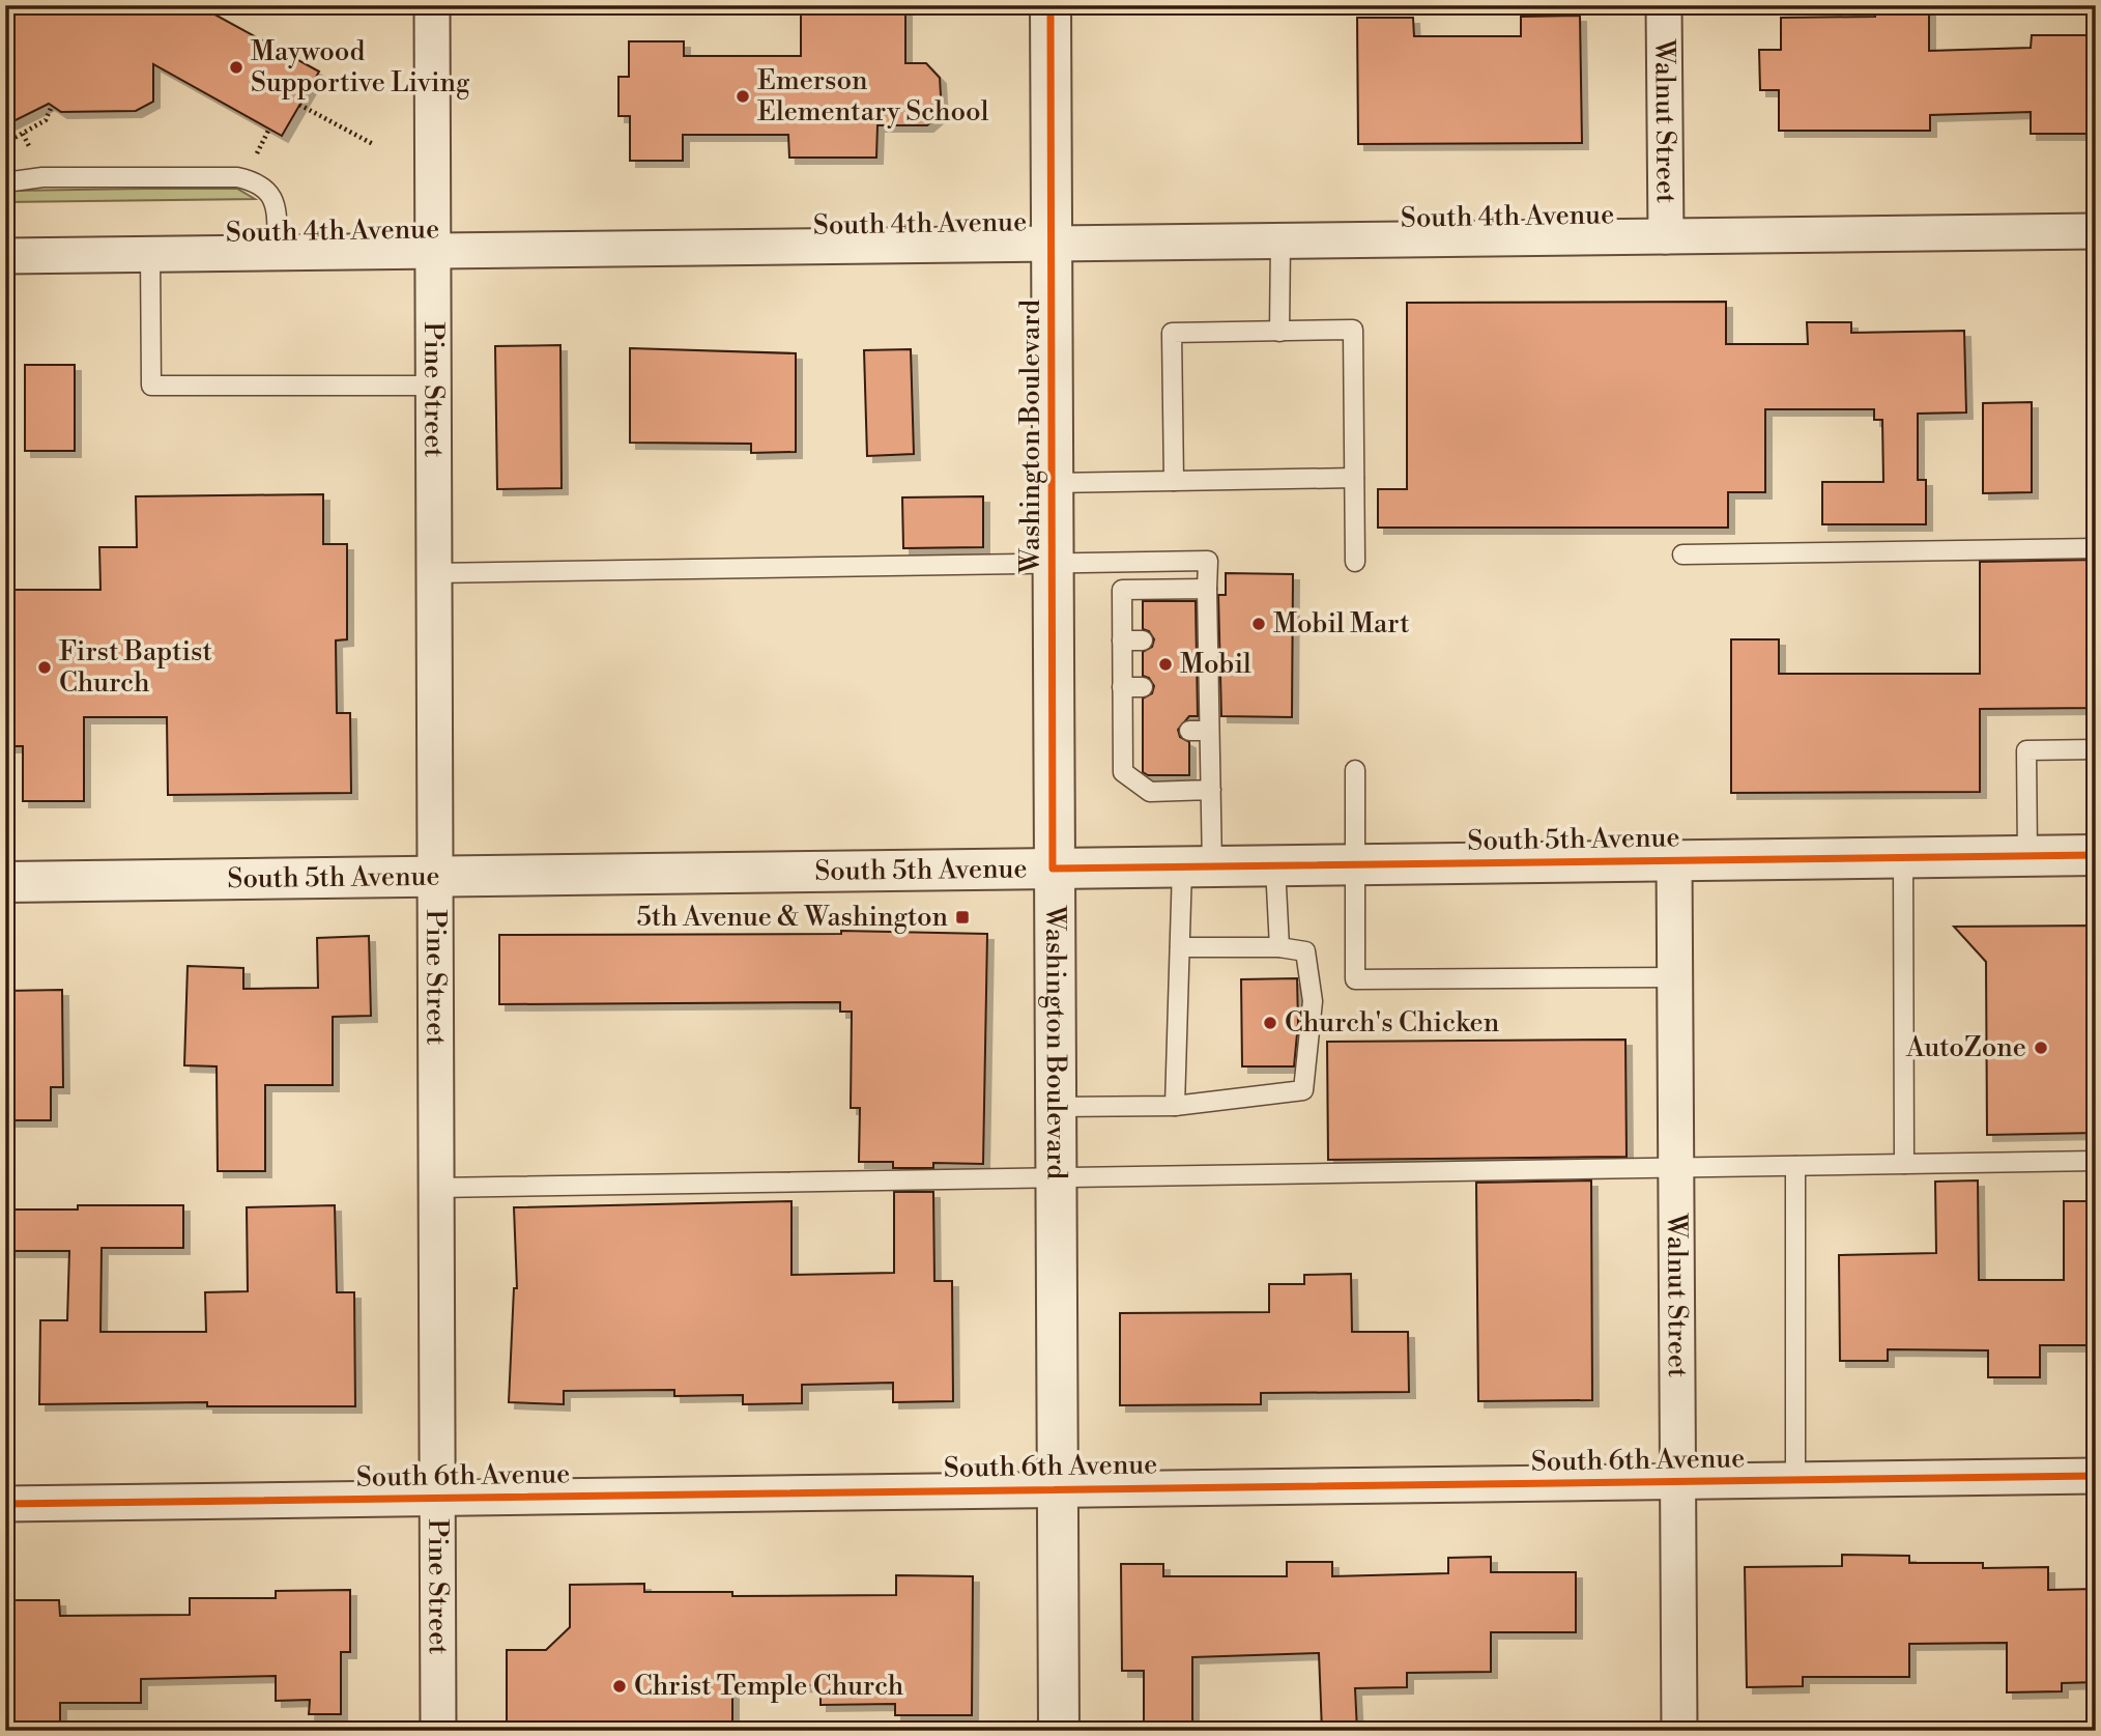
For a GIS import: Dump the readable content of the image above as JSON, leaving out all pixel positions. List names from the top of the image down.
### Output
{
  "streets": {
    "street": [
      "Walnut Street",
      "South 4th Avenue",
      "Pine Street",
      "Washington Boulevard",
      "South 5th Avenue",
      "South 6th Avenue"
    ]
  },
  "crossings": [
    ["Walnut Street", "South 4th Avenue"],
    ["Walnut Street", "South 5th Avenue"],
    ["Walnut Street", "South 6th Avenue"],
    ["South 4th Avenue", "Pine Street"],
    ["South 4th Avenue", "Washington Boulevard"],
    ["Pine Street", "South 5th Avenue"],
    ["Pine Street", "South 6th Avenue"],
    ["Washington Boulevard", "South 5th Avenue"],
    ["Washington Boulevard", "South 6th Avenue"]
  ],
  "places": {
    "other": [
      "Maywood Supportive Living",
      "Emerson Elementary School",
      "Mobil Mart",
      "Mobil",
      "First Baptist Church",
      "Church's Chicken",
      "AutoZone",
      "Christ Temple Church"
    ],
    "transit": ["5th Avenue & Washington"]
  }
}
